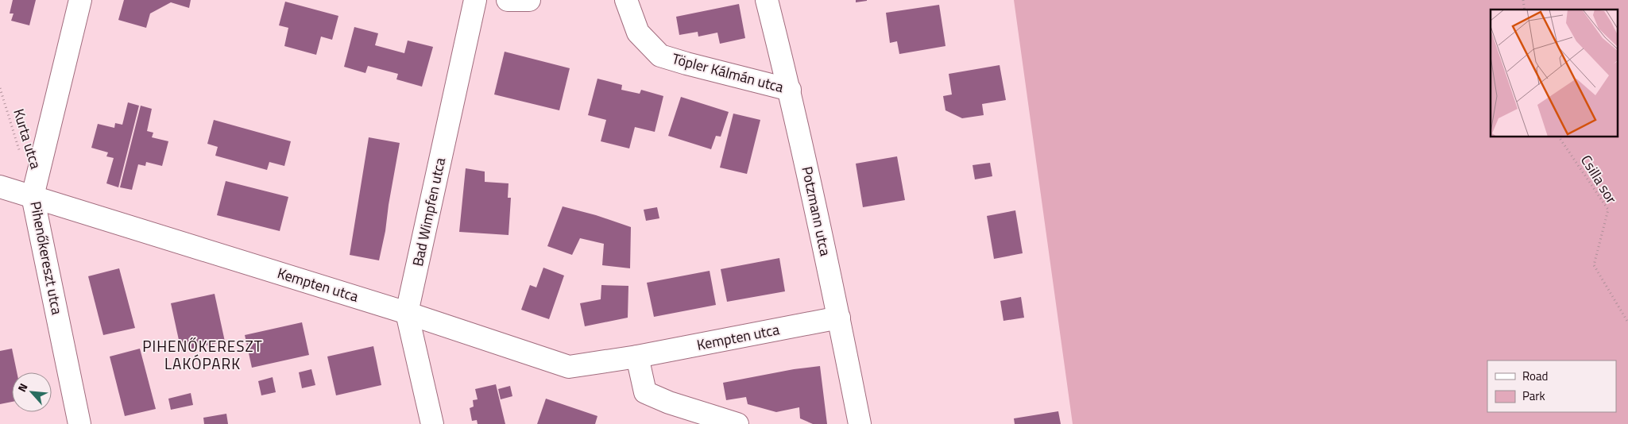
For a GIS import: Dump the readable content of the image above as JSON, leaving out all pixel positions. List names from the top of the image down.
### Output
{
  "streets": {
    "street": [
      "Töpler Kálmán utca",
      "Potzmann utca",
      "Bad Wimpfen utca",
      "Pihenőkereszt utca",
      "Kempten utca"
    ],
    "path": ["Kurta utca", "Csilla sor"]
  },
  "crossings": [
    ["Töpler Kálmán utca", "Potzmann utca"],
    ["Potzmann utca", "Kempten utca"],
    ["Bad Wimpfen utca", "Kempten utca"],
    ["Pihenőkereszt utca", "Kempten utca"]
  ],
  "districts": ["PIHENŐKERESZT LAKÓPARK"],
  "legend": ["Road", "Park"],
  "north": "top left"
}
